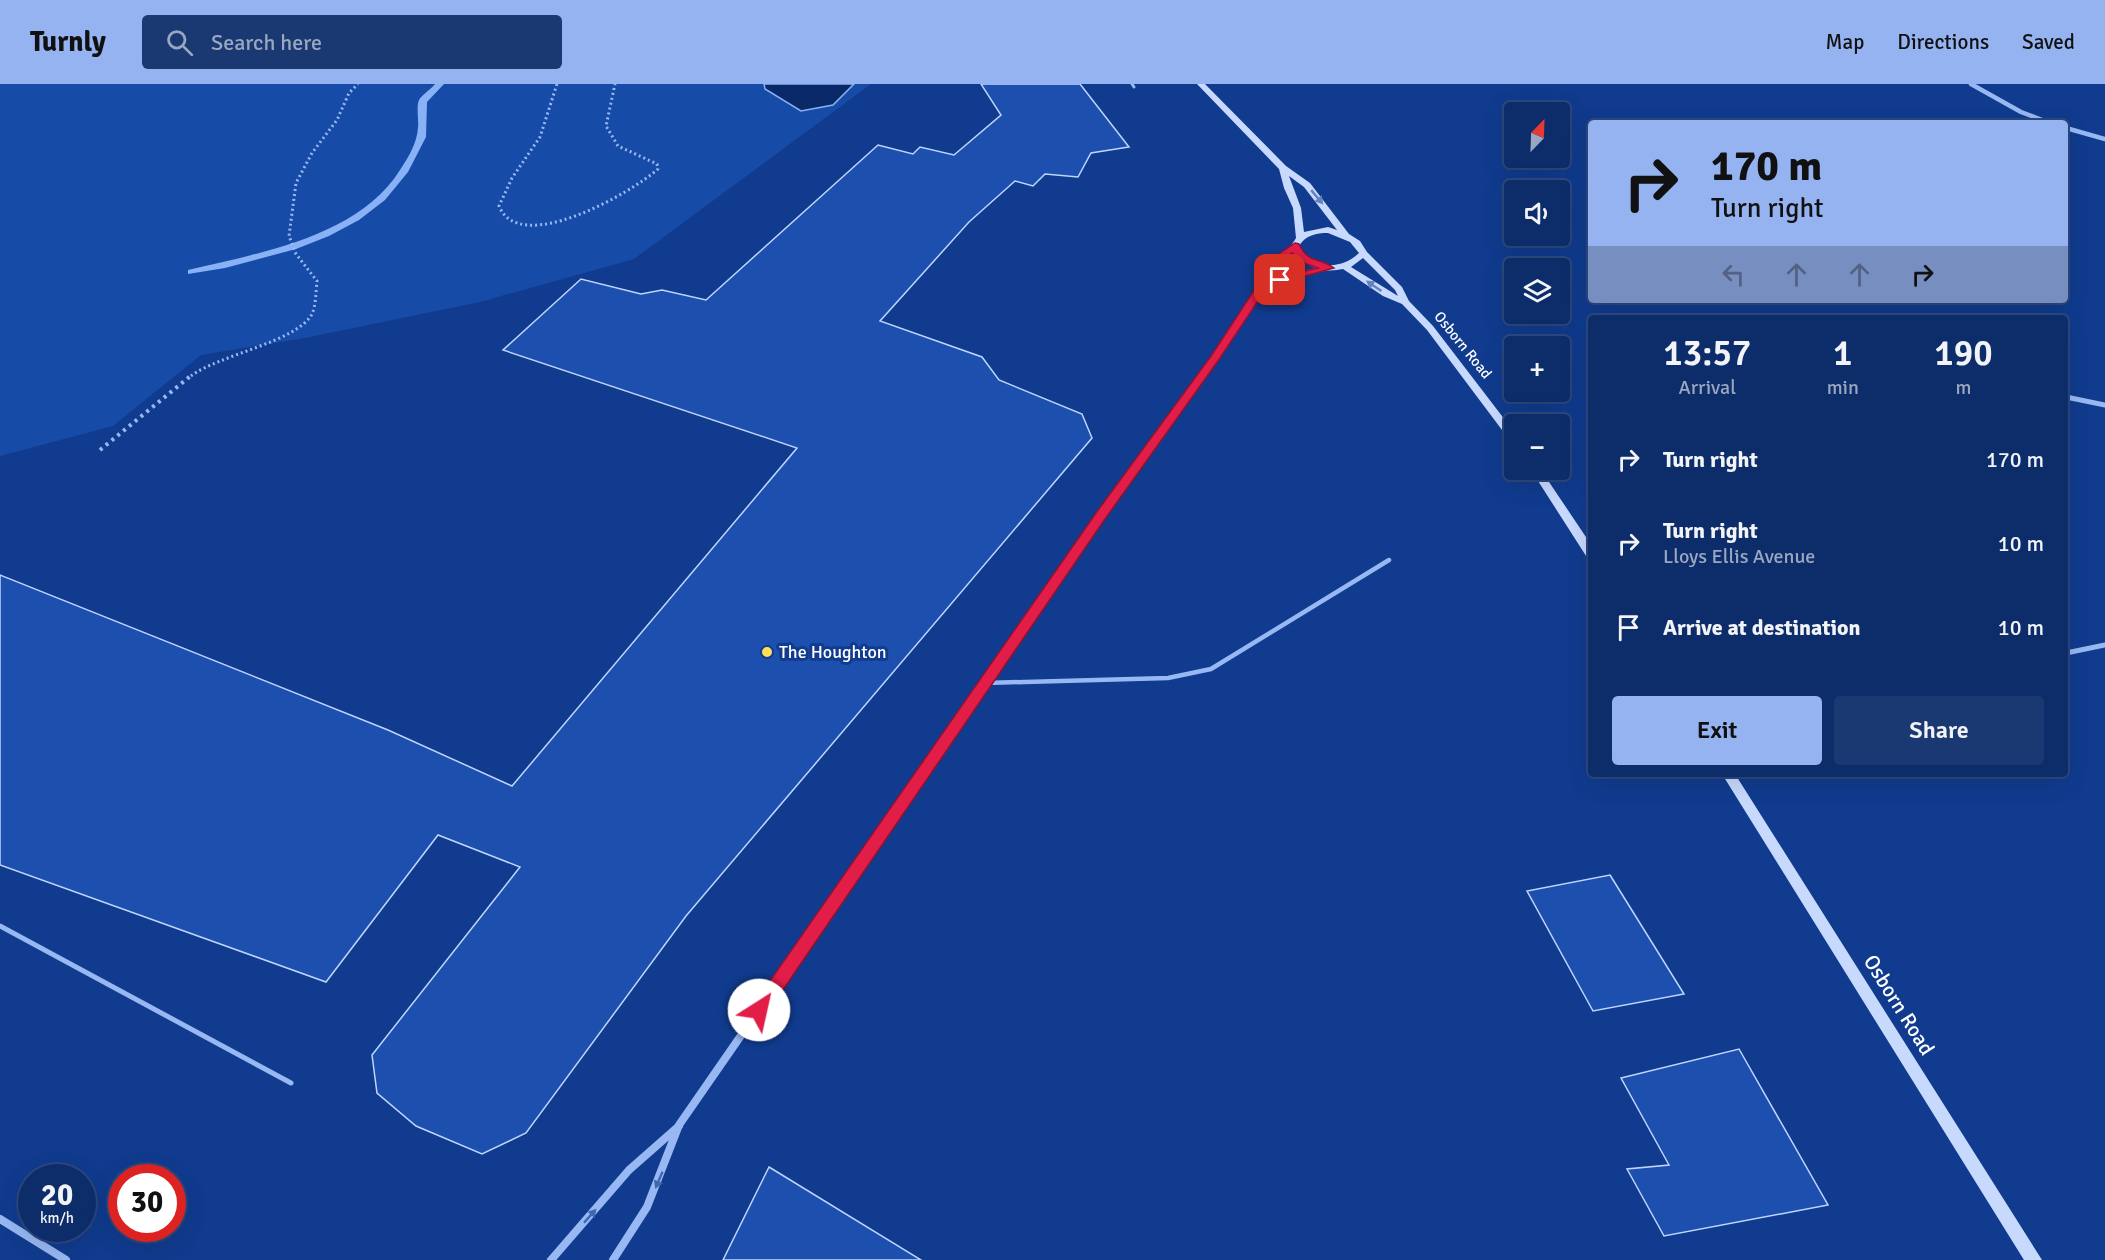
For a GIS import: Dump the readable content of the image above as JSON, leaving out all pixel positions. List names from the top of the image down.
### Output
{
  "streets": {
    "street": ["Osborn Road"]
  },
  "places": ["The Houghton"],
  "north": "top right",
  "page": {
    "header": "Turnly",
    "search": "Search here",
    "nav": ["Map", "Directions", "Saved"],
    "map_buttons": ["+", "−"],
    "turn": ["170 m", "Turn right"],
    "eta": [
      "13:57",
      "Arrival",
      "1",
      "min",
      "190",
      "m"
    ],
    "list": [
      {
        "name": "Turn right",
        "value": "170 m"
      },
      {
        "name": "Turn right",
        "note": "Lloys Ellis Avenue",
        "value": "10 m"
      },
      {
        "name": "Arrive at destination",
        "value": "10 m"
      }
    ],
    "buttons": ["Exit", "Share"],
    "speed": "20 km/h",
    "limit": "30"
  }
}
